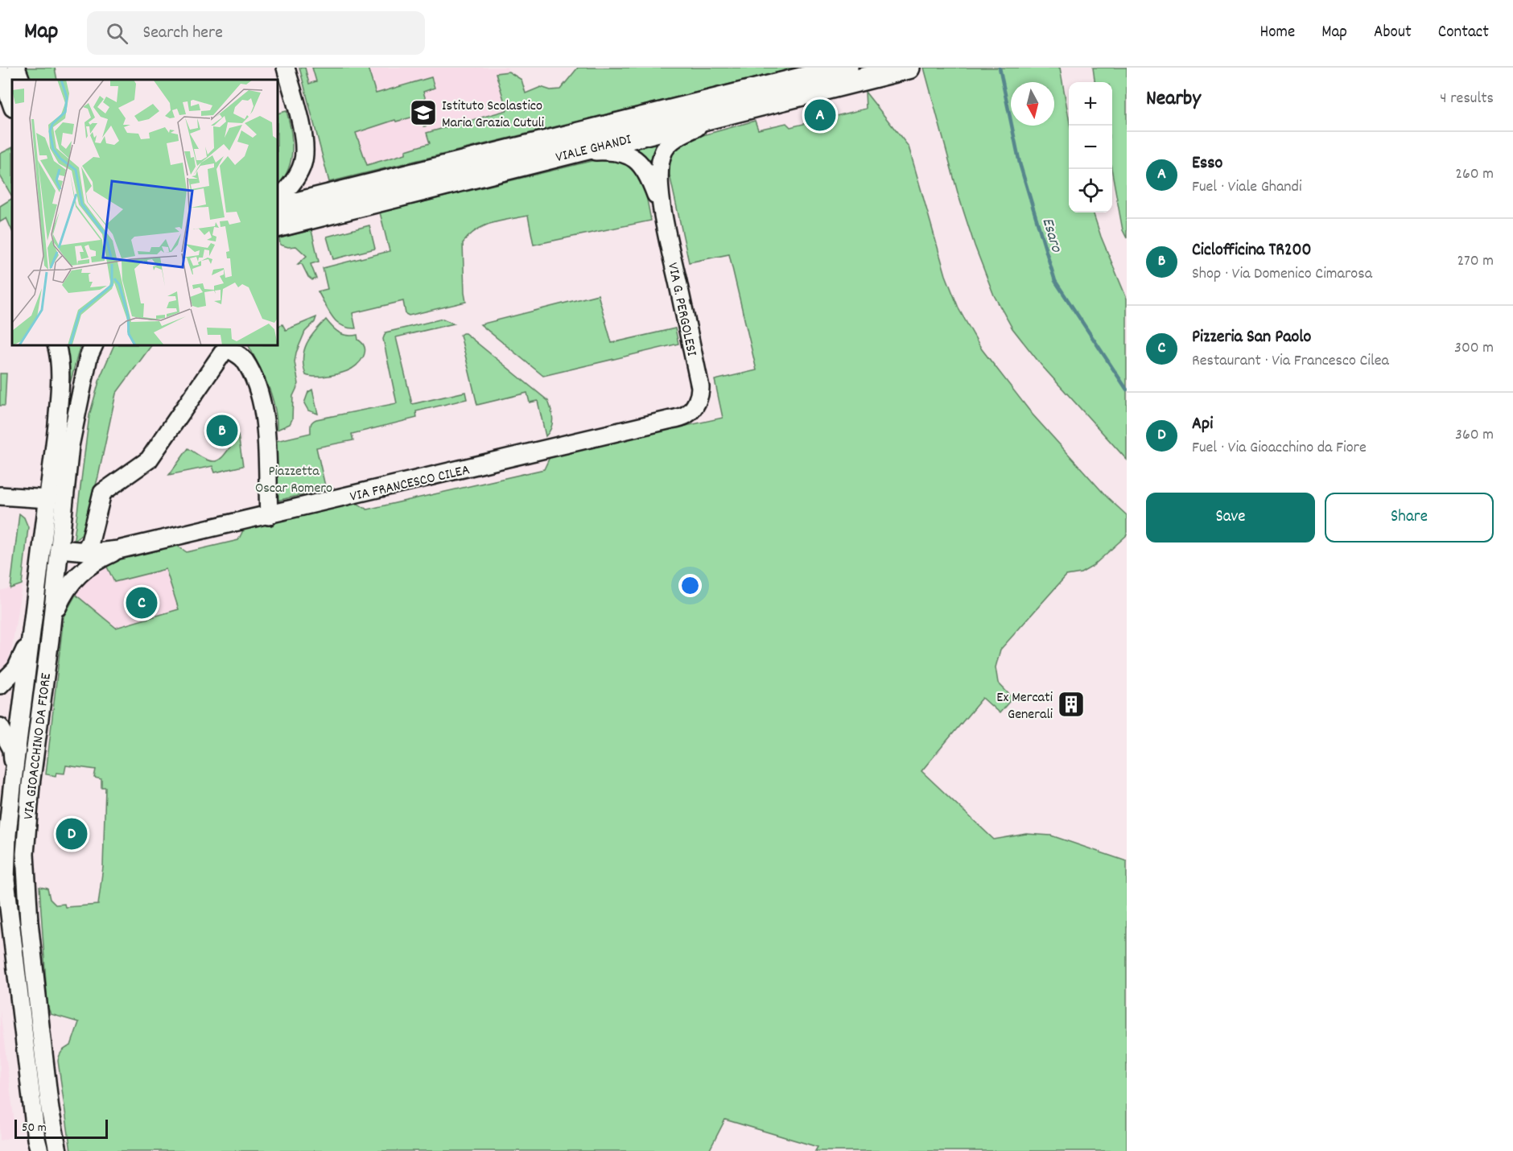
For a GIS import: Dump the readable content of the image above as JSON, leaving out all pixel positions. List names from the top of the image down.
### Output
{
  "streets": {
    "main road": ["VIALE GHANDI"],
    "street": ["VIA G. PERGOLESI", "VIA FRANCESCO CILEA", "VIA GIOACCHINO DA FIORE"]
  },
  "crossings": [
    ["VIA G. PERGOLESI", "VIA FRANCESCO CILEA"]
  ],
  "water": ["Esaro"],
  "parks": ["Piazzetta Oscar Romero"],
  "places": {
    "school or university": ["Istituto Scolastico Maria Grazia Cutuli"],
    "building": ["Ex Mercati Generali"]
  },
  "scale_bar": "50 m",
  "north": "bottom",
  "page": {
    "header": "Map",
    "search": "Search here",
    "nav": [
      "Home",
      "Map",
      "About",
      "Contact"
    ],
    "heading": ["Nearby", "4 results"],
    "map_buttons": ["+", "−"],
    "pins": [
      "A",
      "B",
      "C",
      "D"
    ],
    "list": [
      {
        "mark": "A",
        "name": "Esso",
        "note": "Fuel · Viale Ghandi",
        "value": "260 m"
      },
      {
        "mark": "B",
        "name": "Ciclofficina TR200",
        "note": "Shop · Via Domenico Cimarosa",
        "value": "270 m"
      },
      {
        "mark": "C",
        "name": "Pizzeria San Paolo",
        "note": "Restaurant · Via Francesco Cilea",
        "value": "300 m"
      },
      {
        "mark": "D",
        "name": "Api",
        "note": "Fuel · Via Gioacchino da Fiore",
        "value": "360 m"
      }
    ],
    "buttons": ["Save", "Share"],
    "scale": "50 m"
  }
}
